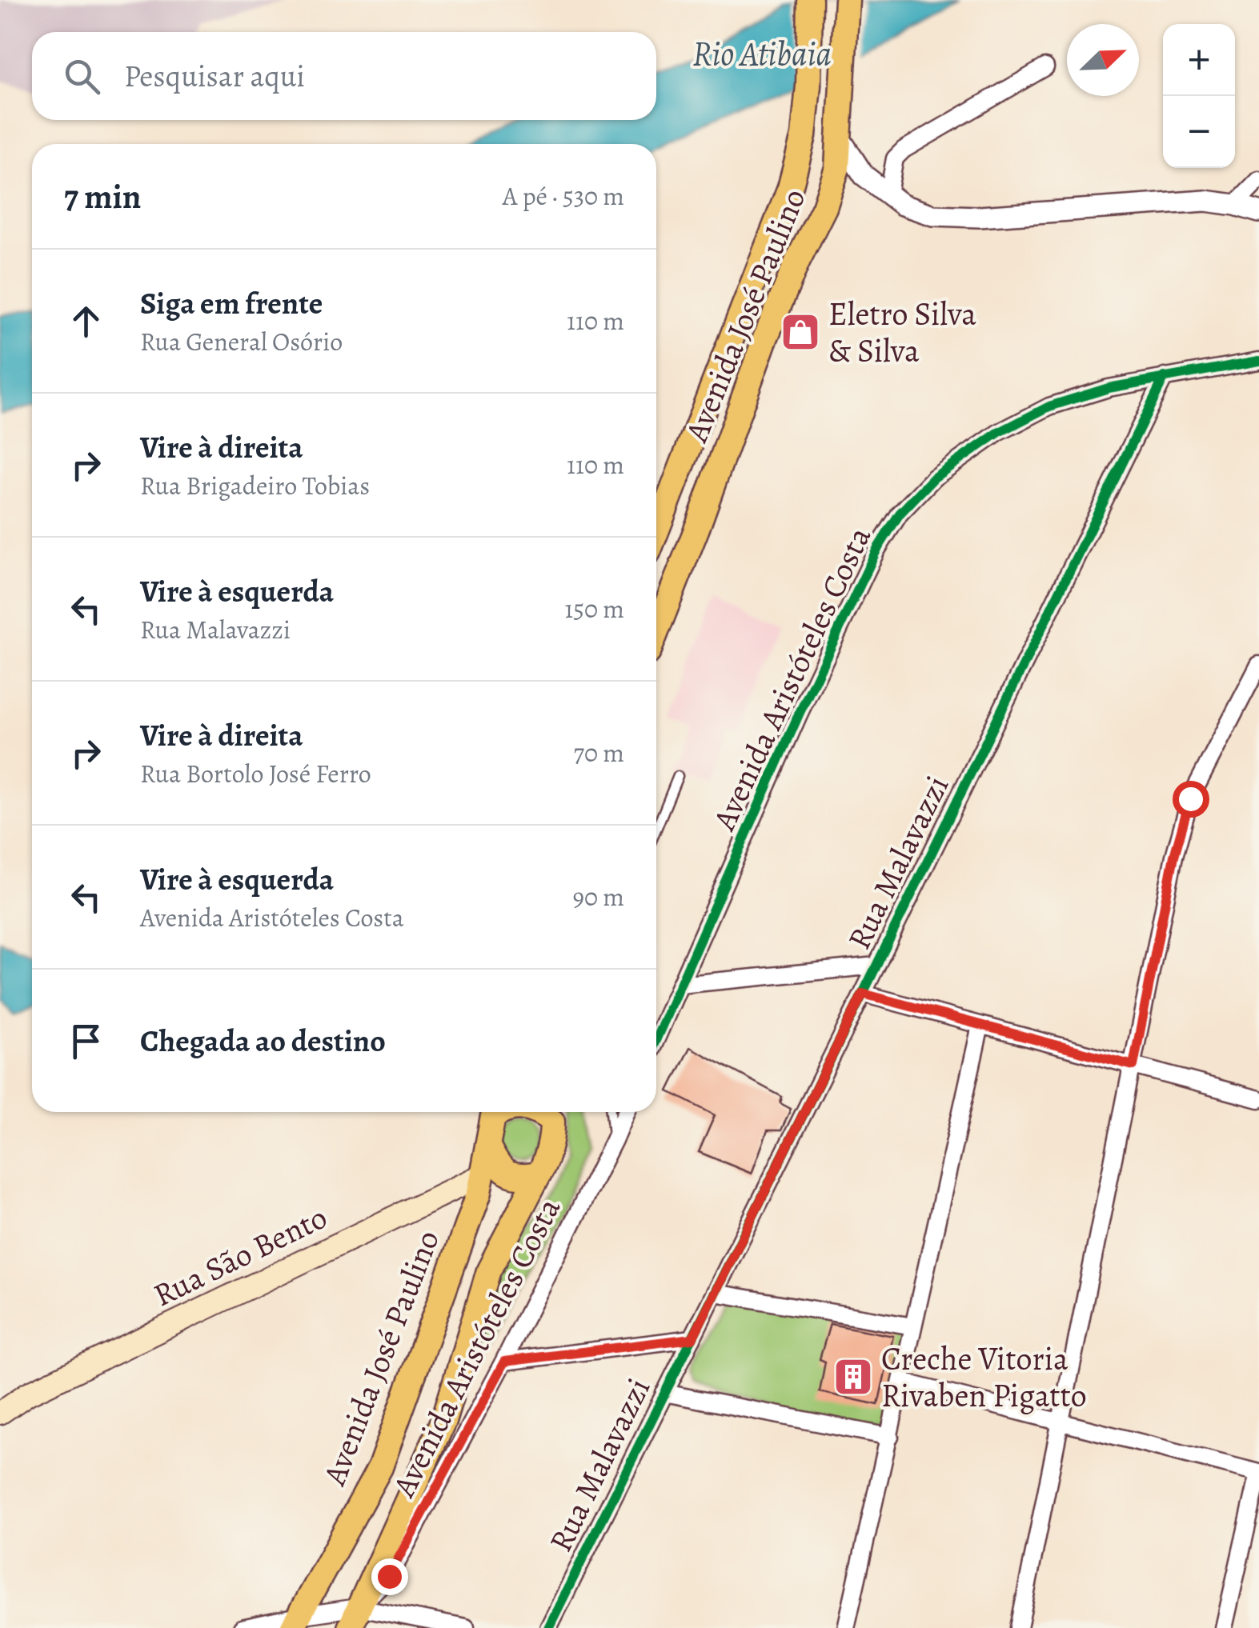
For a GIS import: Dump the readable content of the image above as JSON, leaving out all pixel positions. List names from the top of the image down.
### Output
{
  "streets": {
    "main road": ["Avenida José Paulino", "Rua São Bento"],
    "street": ["Avenida Aristóteles Costa", "Rua Malavazzi"]
  },
  "crossings": [
    ["Avenida José Paulino", "Rua São Bento"],
    ["Avenida Aristóteles Costa", "Rua Malavazzi"]
  ],
  "water": ["Rio Atibaia"],
  "places": {
    "shop": ["Eletro Silva & Silva"],
    "building": ["Creche Vitoria Rivaben Pigatto"]
  },
  "north": "top right",
  "page": {
    "map_buttons": ["+", "−"],
    "search": "Pesquisar aqui",
    "heading": ["7 min", "A pé · 530 m"],
    "list": [
      ["Siga em frente", "Rua General Osório", "110 m"],
      ["Vire à direita", "Rua Brigadeiro Tobias", "110 m"],
      ["Vire à esquerda", "Rua Malavazzi", "150 m"],
      ["Vire à direita", "Rua Bortolo José Ferro", "70 m"],
      ["Vire à esquerda", "Avenida Aristóteles Costa", "90 m"],
      "Chegada ao destino"
    ]
  }
}
